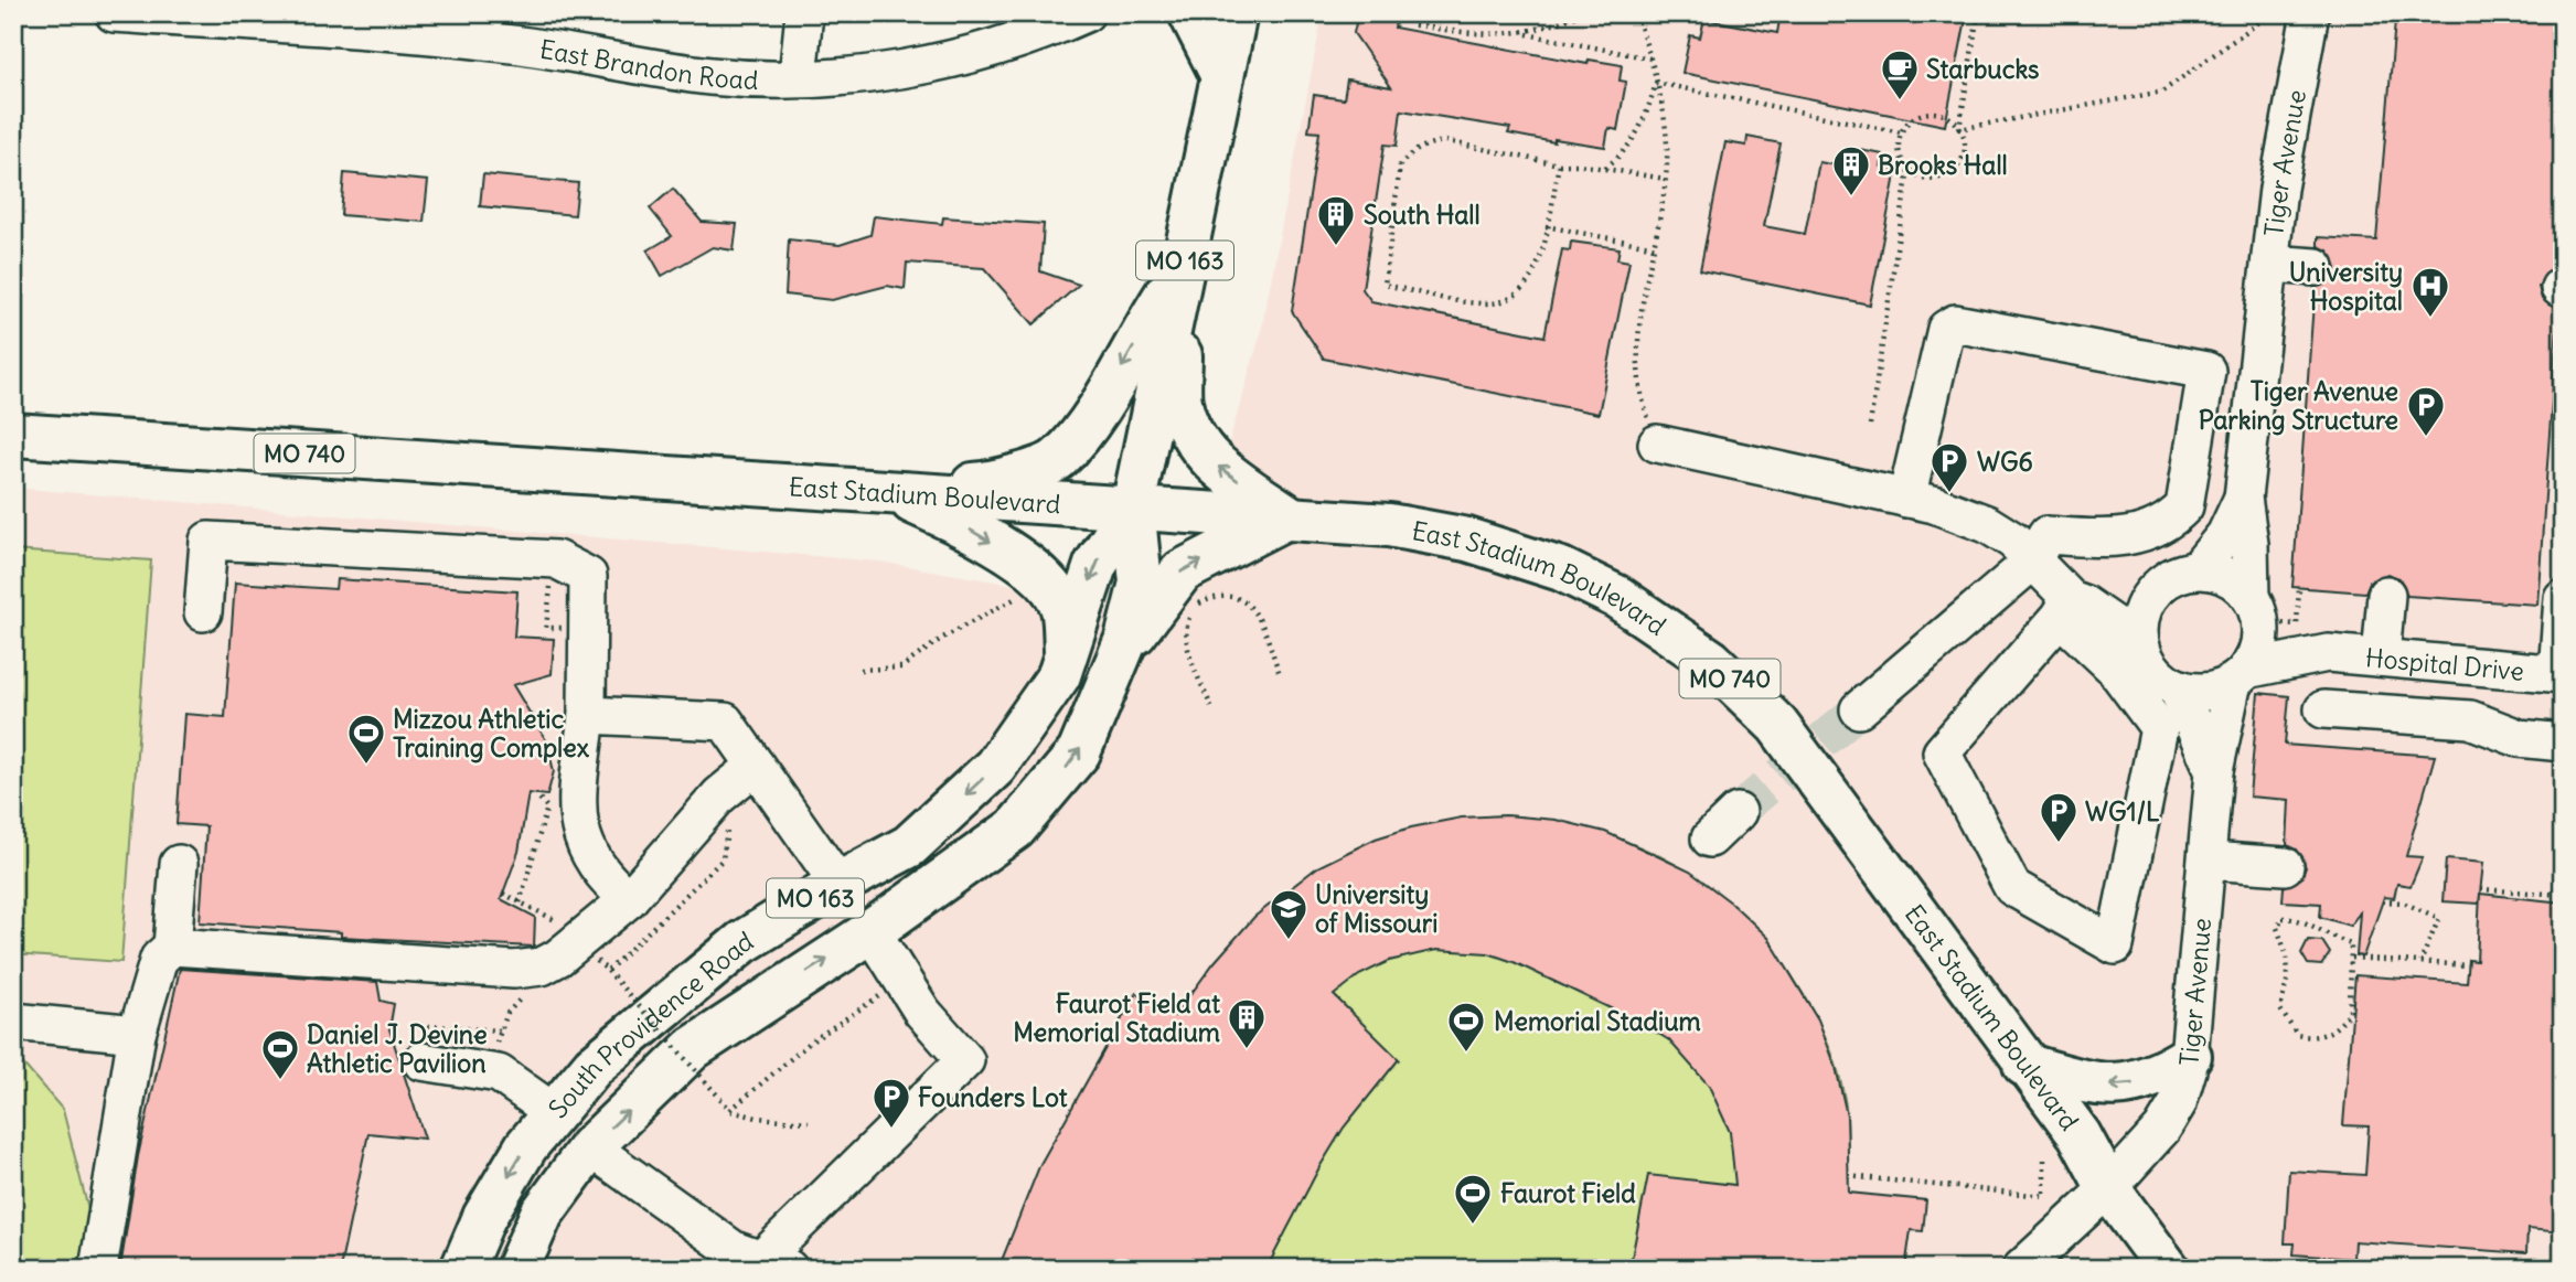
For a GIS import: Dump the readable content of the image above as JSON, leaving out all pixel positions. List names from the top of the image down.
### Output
{
  "streets": {
    "main road": [
      "MO 163",
      "MO 740",
      "East Stadium Boulevard",
      "South Providence Road"
    ],
    "street": ["East Brandon Road", "Tiger Avenue", "Hospital Drive"]
  },
  "crossings": [
    ["Tiger Avenue", "East Stadium Boulevard"],
    ["Tiger Avenue", "Hospital Drive"],
    ["East Stadium Boulevard", "South Providence Road"]
  ],
  "places": {
    "cafe": ["Starbucks"],
    "building": ["Brooks Hall", "South Hall", "Faurot Field at Memorial Stadium"],
    "hospital": ["University Hospital"],
    "parking": [
      "Tiger Avenue Parking Structure",
      "WG6",
      "WG1/L",
      "Founders Lot"
    ],
    "sports": [
      "Mizzou Athletic Training Complex",
      "Memorial Stadium",
      "Daniel J. Devine Athletic Pavilion",
      "Faurot Field"
    ],
    "school or university": ["University of Missouri"]
  }
}
